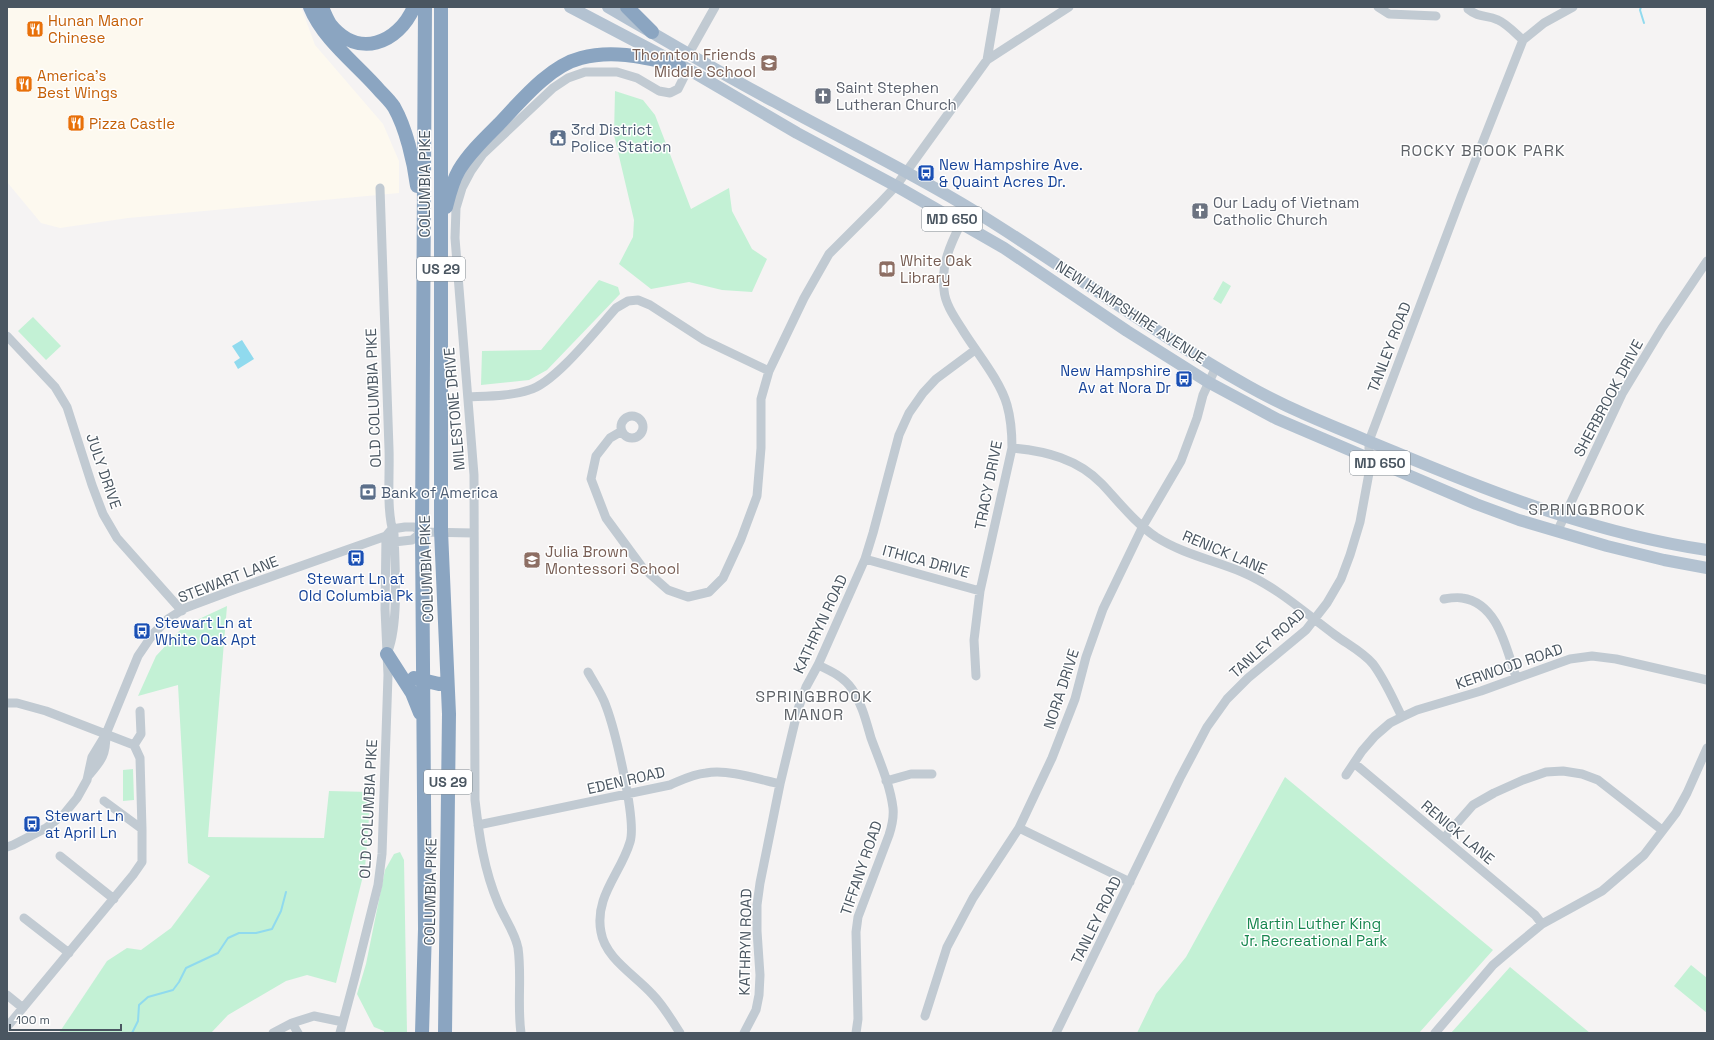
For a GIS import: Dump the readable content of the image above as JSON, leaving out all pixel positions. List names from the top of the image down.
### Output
{
  "streets": {
    "highway": ["COLUMBIA PIKE", "US 29"],
    "main road": ["MD 650", "NEW HAMPSHIRE AVENUE"],
    "street": [
      "TANLEY ROAD",
      "OLD COLUMBIA PIKE",
      "SHERBROOK DRIVE",
      "MILESTONE DRIVE",
      "JULY DRIVE",
      "TRACY DRIVE",
      "RENICK LANE",
      "ITHICA DRIVE",
      "STEWART LANE",
      "KATHRYN ROAD",
      "KERWOOD ROAD",
      "NORA DRIVE",
      "EDEN ROAD",
      "TIFFANY ROAD"
    ]
  },
  "crossings": [
    ["COLUMBIA PIKE", "STEWART LANE"],
    ["NEW HAMPSHIRE AVENUE", "TANLEY ROAD"],
    ["NEW HAMPSHIRE AVENUE", "SHERBROOK DRIVE"],
    ["NEW HAMPSHIRE AVENUE", "MILESTONE DRIVE"],
    ["NEW HAMPSHIRE AVENUE", "TRACY DRIVE"],
    ["NEW HAMPSHIRE AVENUE", "NORA DRIVE"],
    ["TANLEY ROAD", "RENICK LANE"],
    ["OLD COLUMBIA PIKE", "STEWART LANE"],
    ["MILESTONE DRIVE", "STEWART LANE"],
    ["MILESTONE DRIVE", "EDEN ROAD"],
    ["JULY DRIVE", "STEWART LANE"],
    ["TRACY DRIVE", "RENICK LANE"],
    ["TRACY DRIVE", "ITHICA DRIVE"],
    ["TRACY DRIVE", "KATHRYN ROAD"],
    ["RENICK LANE", "KERWOOD ROAD"],
    ["RENICK LANE", "NORA DRIVE"],
    ["ITHICA DRIVE", "KATHRYN ROAD"],
    ["KATHRYN ROAD", "EDEN ROAD"],
    ["KATHRYN ROAD", "TIFFANY ROAD"]
  ],
  "districts": ["ROCKY BROOK PARK", "SPRINGBROOK", "SPRINGBROOK MANOR"],
  "parks": ["Martin Luther King Jr. Recreational Park"],
  "places": {
    "restaurant": ["Hunan Manor Chinese", "America's Best Wings", "Pizza Castle"],
    "school or university": ["Thornton Friends Middle School", "Julia Brown Montessori School"],
    "church": ["Saint Stephen Lutheran Church", "Our Lady of Vietnam Catholic Church"],
    "public building": ["3rd District Police Station"],
    "bus stop": [
      "New Hampshire Ave. & Quaint Acres Dr.",
      "New Hampshire Av at Nora Dr",
      "Stewart Ln at Old Columbia Pk",
      "Stewart Ln at White Oak Apt",
      "Stewart Ln at April Ln"
    ],
    "library": ["White Oak Library"],
    "bank": ["Bank of America"]
  },
  "scale_bar": "100 m"
}
